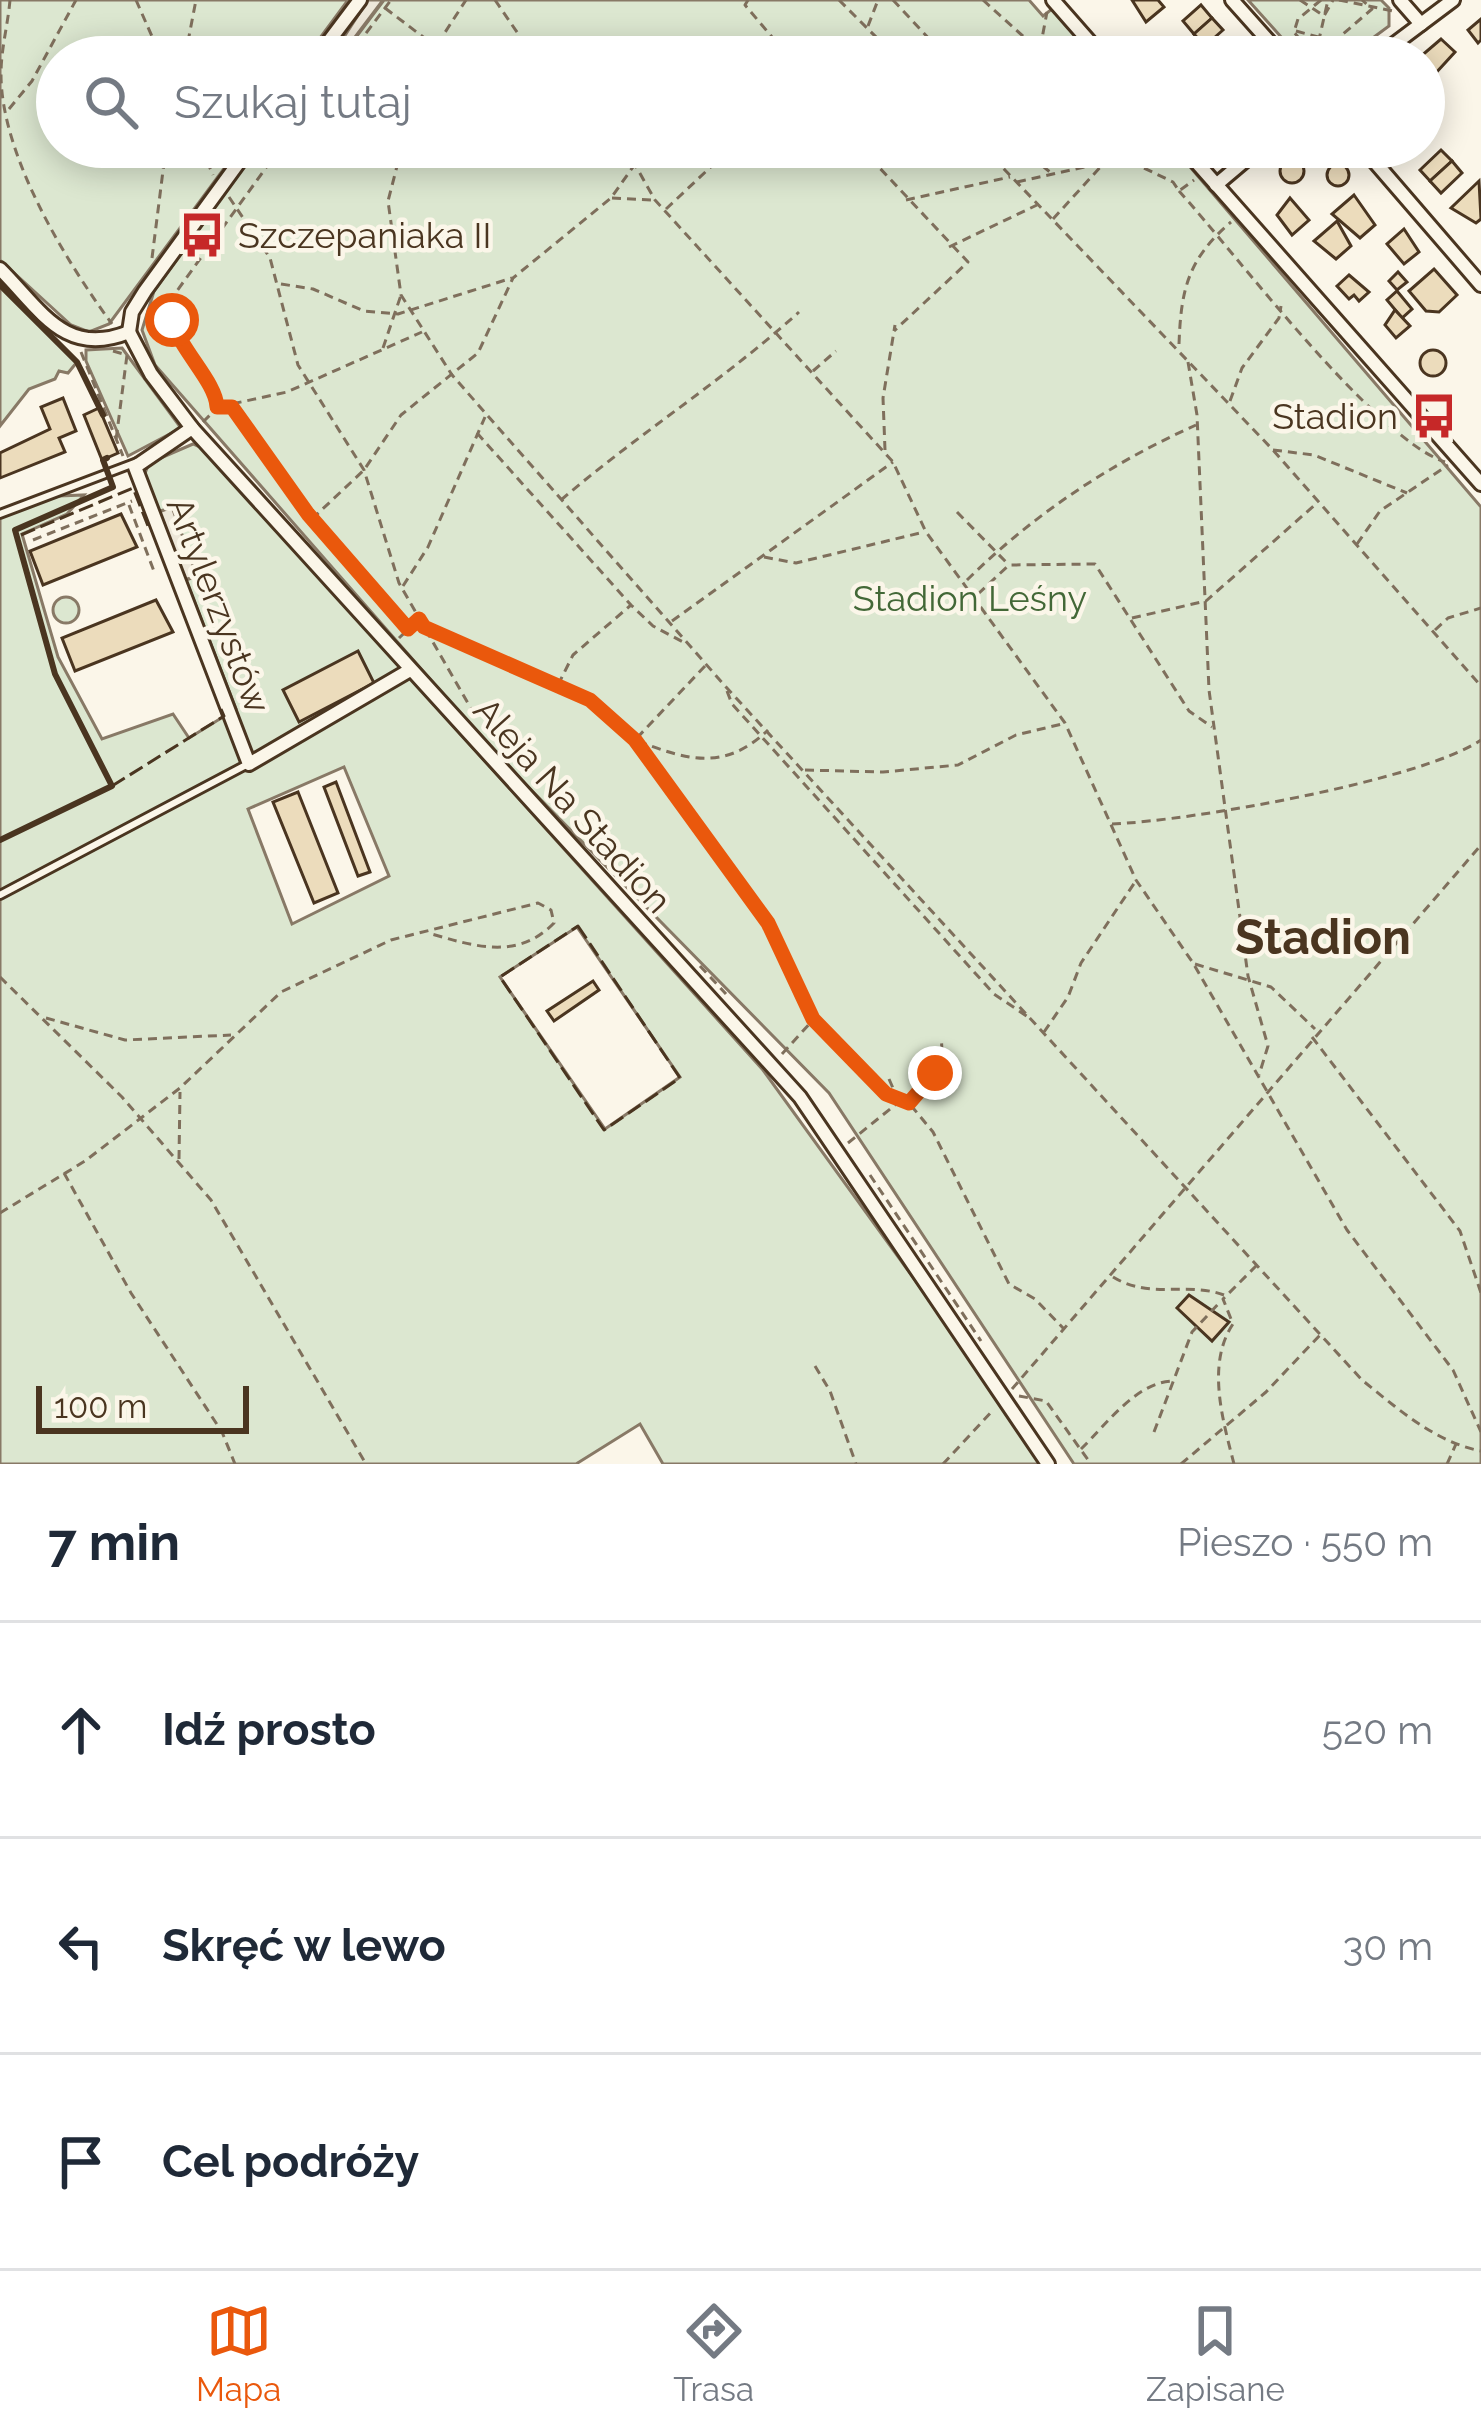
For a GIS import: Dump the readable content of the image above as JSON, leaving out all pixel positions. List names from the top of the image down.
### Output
{
  "streets": {
    "street": ["Artylerzystów", "Aleja Na Stadion"]
  },
  "crossings": [
    ["Artylerzystów", "Aleja Na Stadion"]
  ],
  "districts": ["Stadion"],
  "parks": ["Stadion Leśny"],
  "places": {
    "bus stop": ["Szczepaniaka II", "Stadion"]
  },
  "scale_bar": "100 m",
  "page": {
    "search": "Szukaj tutaj",
    "scale": "100 m",
    "heading": ["7 min", "Pieszo · 550 m"],
    "list": [
      ["Idź prosto", "520 m"],
      ["Skręć w lewo", "30 m"],
      "Cel podróży"
    ],
    "nav": ["Mapa", "Trasa", "Zapisane"]
  }
}
